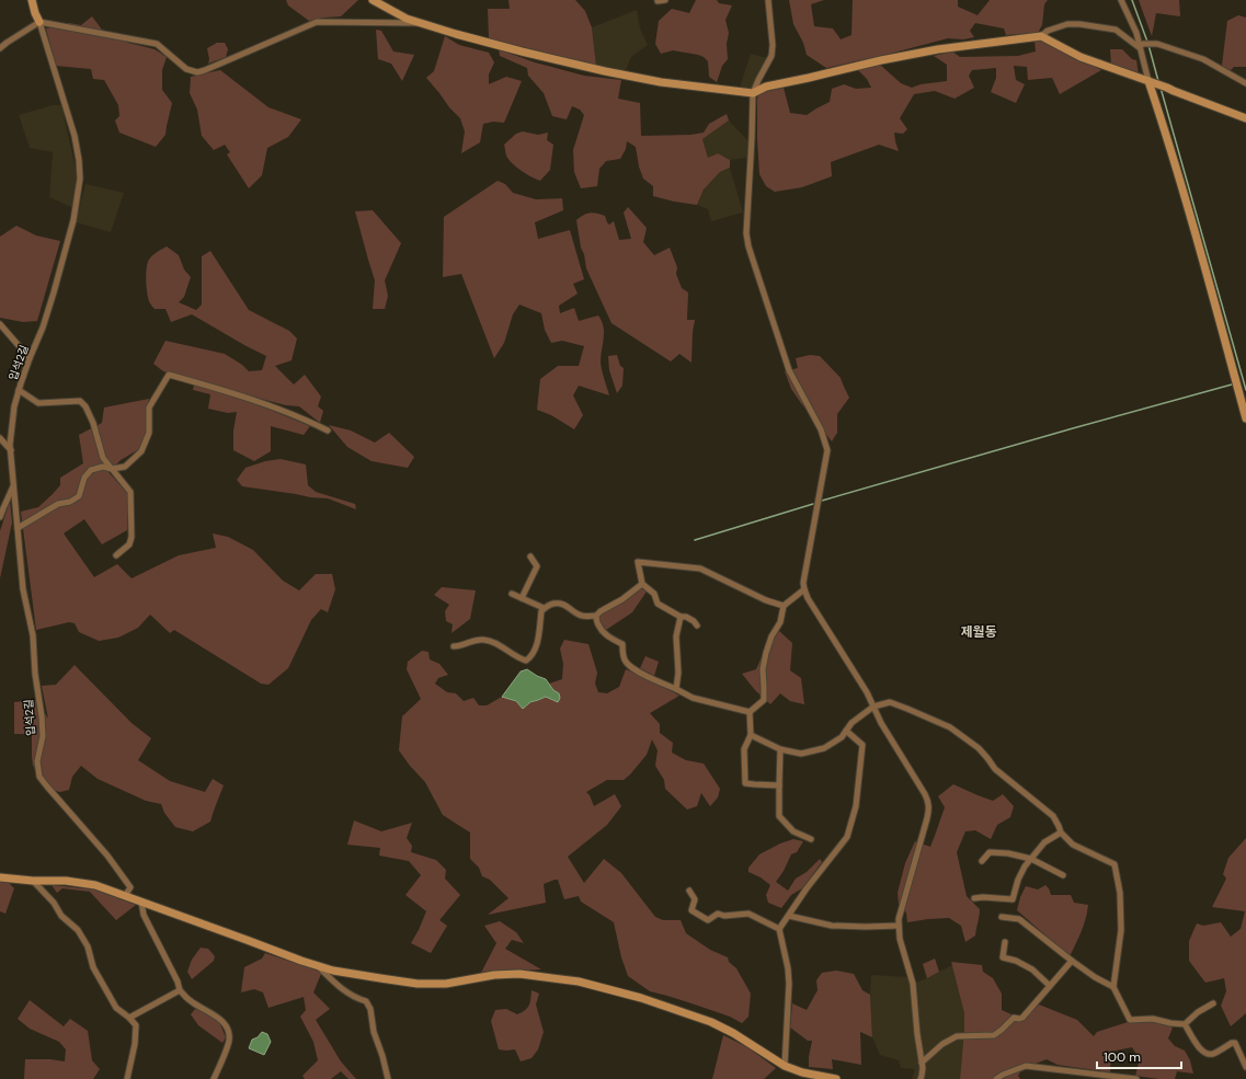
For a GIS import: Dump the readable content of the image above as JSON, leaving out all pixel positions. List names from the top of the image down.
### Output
{
  "streets": {
    "street": ["입석2길"]
  },
  "districts": ["제월동"],
  "scale_bar": "100 m"
}
